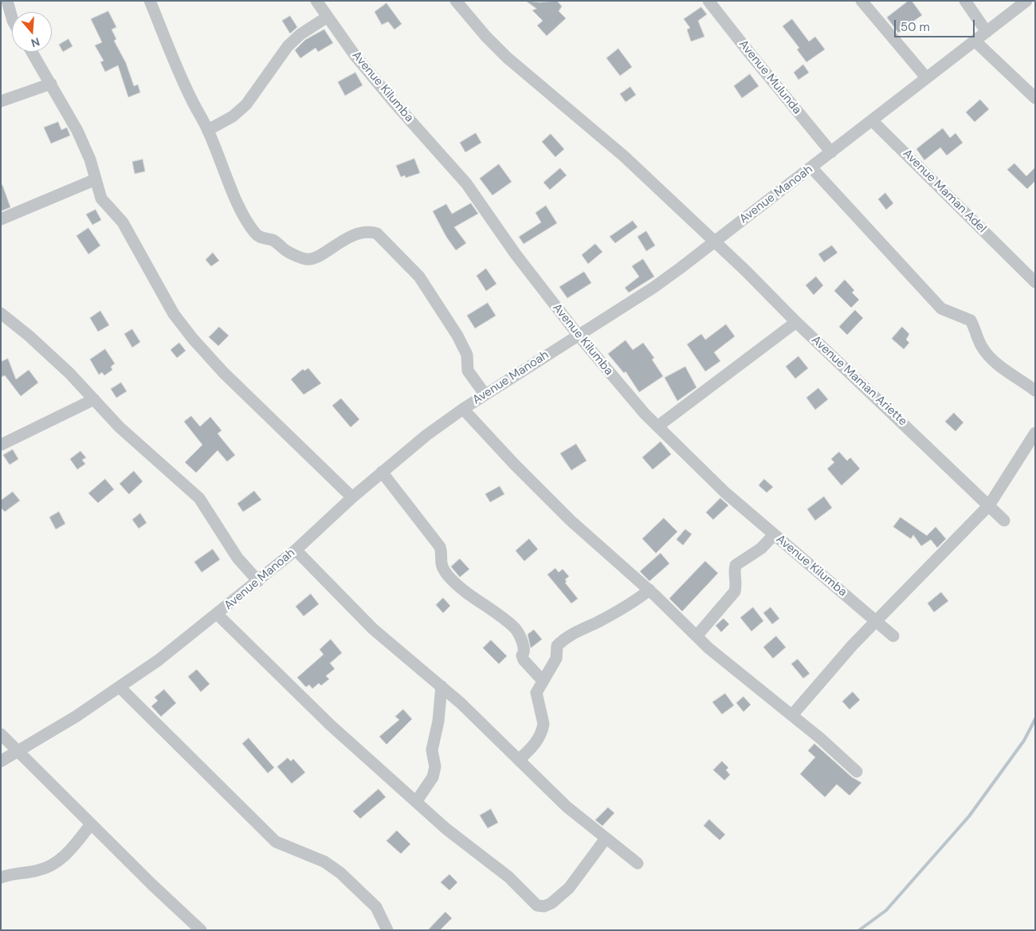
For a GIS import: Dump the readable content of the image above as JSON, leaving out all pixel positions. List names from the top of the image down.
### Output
{
  "streets": {
    "street": [
      "Avenue Mulunda",
      "Avenue Kilumba",
      "Avenue Maman Adel",
      "Avenue Manoah",
      "Avenue Maman Ariette"
    ]
  },
  "crossings": [
    ["Avenue Mulunda", "Avenue Manoah"],
    ["Avenue Kilumba", "Avenue Manoah"],
    ["Avenue Maman Adel", "Avenue Manoah"],
    ["Avenue Manoah", "Avenue Maman Ariette"]
  ],
  "scale_bar": "50 m",
  "north": "bottom"
}
